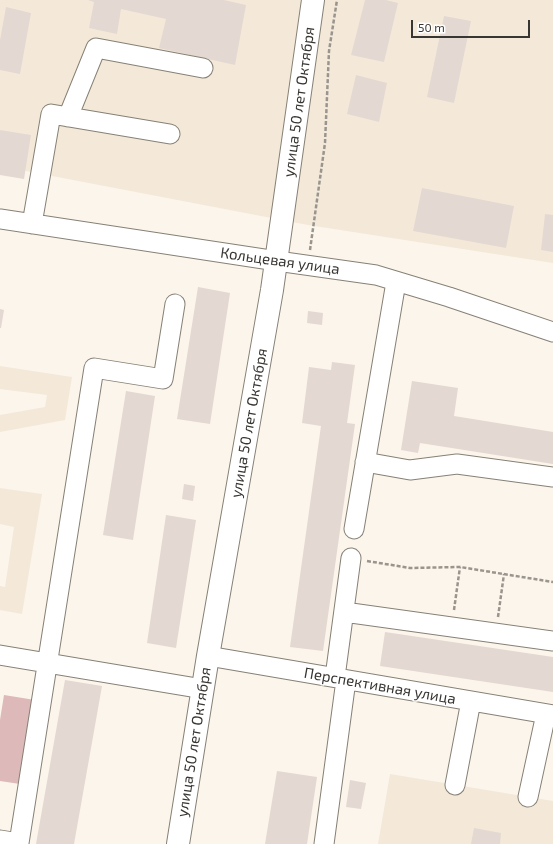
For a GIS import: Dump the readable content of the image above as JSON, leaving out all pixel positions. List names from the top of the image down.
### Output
{
  "streets": {
    "main road": ["улица 50 лет Октября"],
    "street": ["Кольцевая улица", "Перспективная улица"]
  },
  "crossings": [
    ["улица 50 лет Октября", "Кольцевая улица"],
    ["улица 50 лет Октября", "Перспективная улица"]
  ],
  "scale_bar": "50 m"
}
